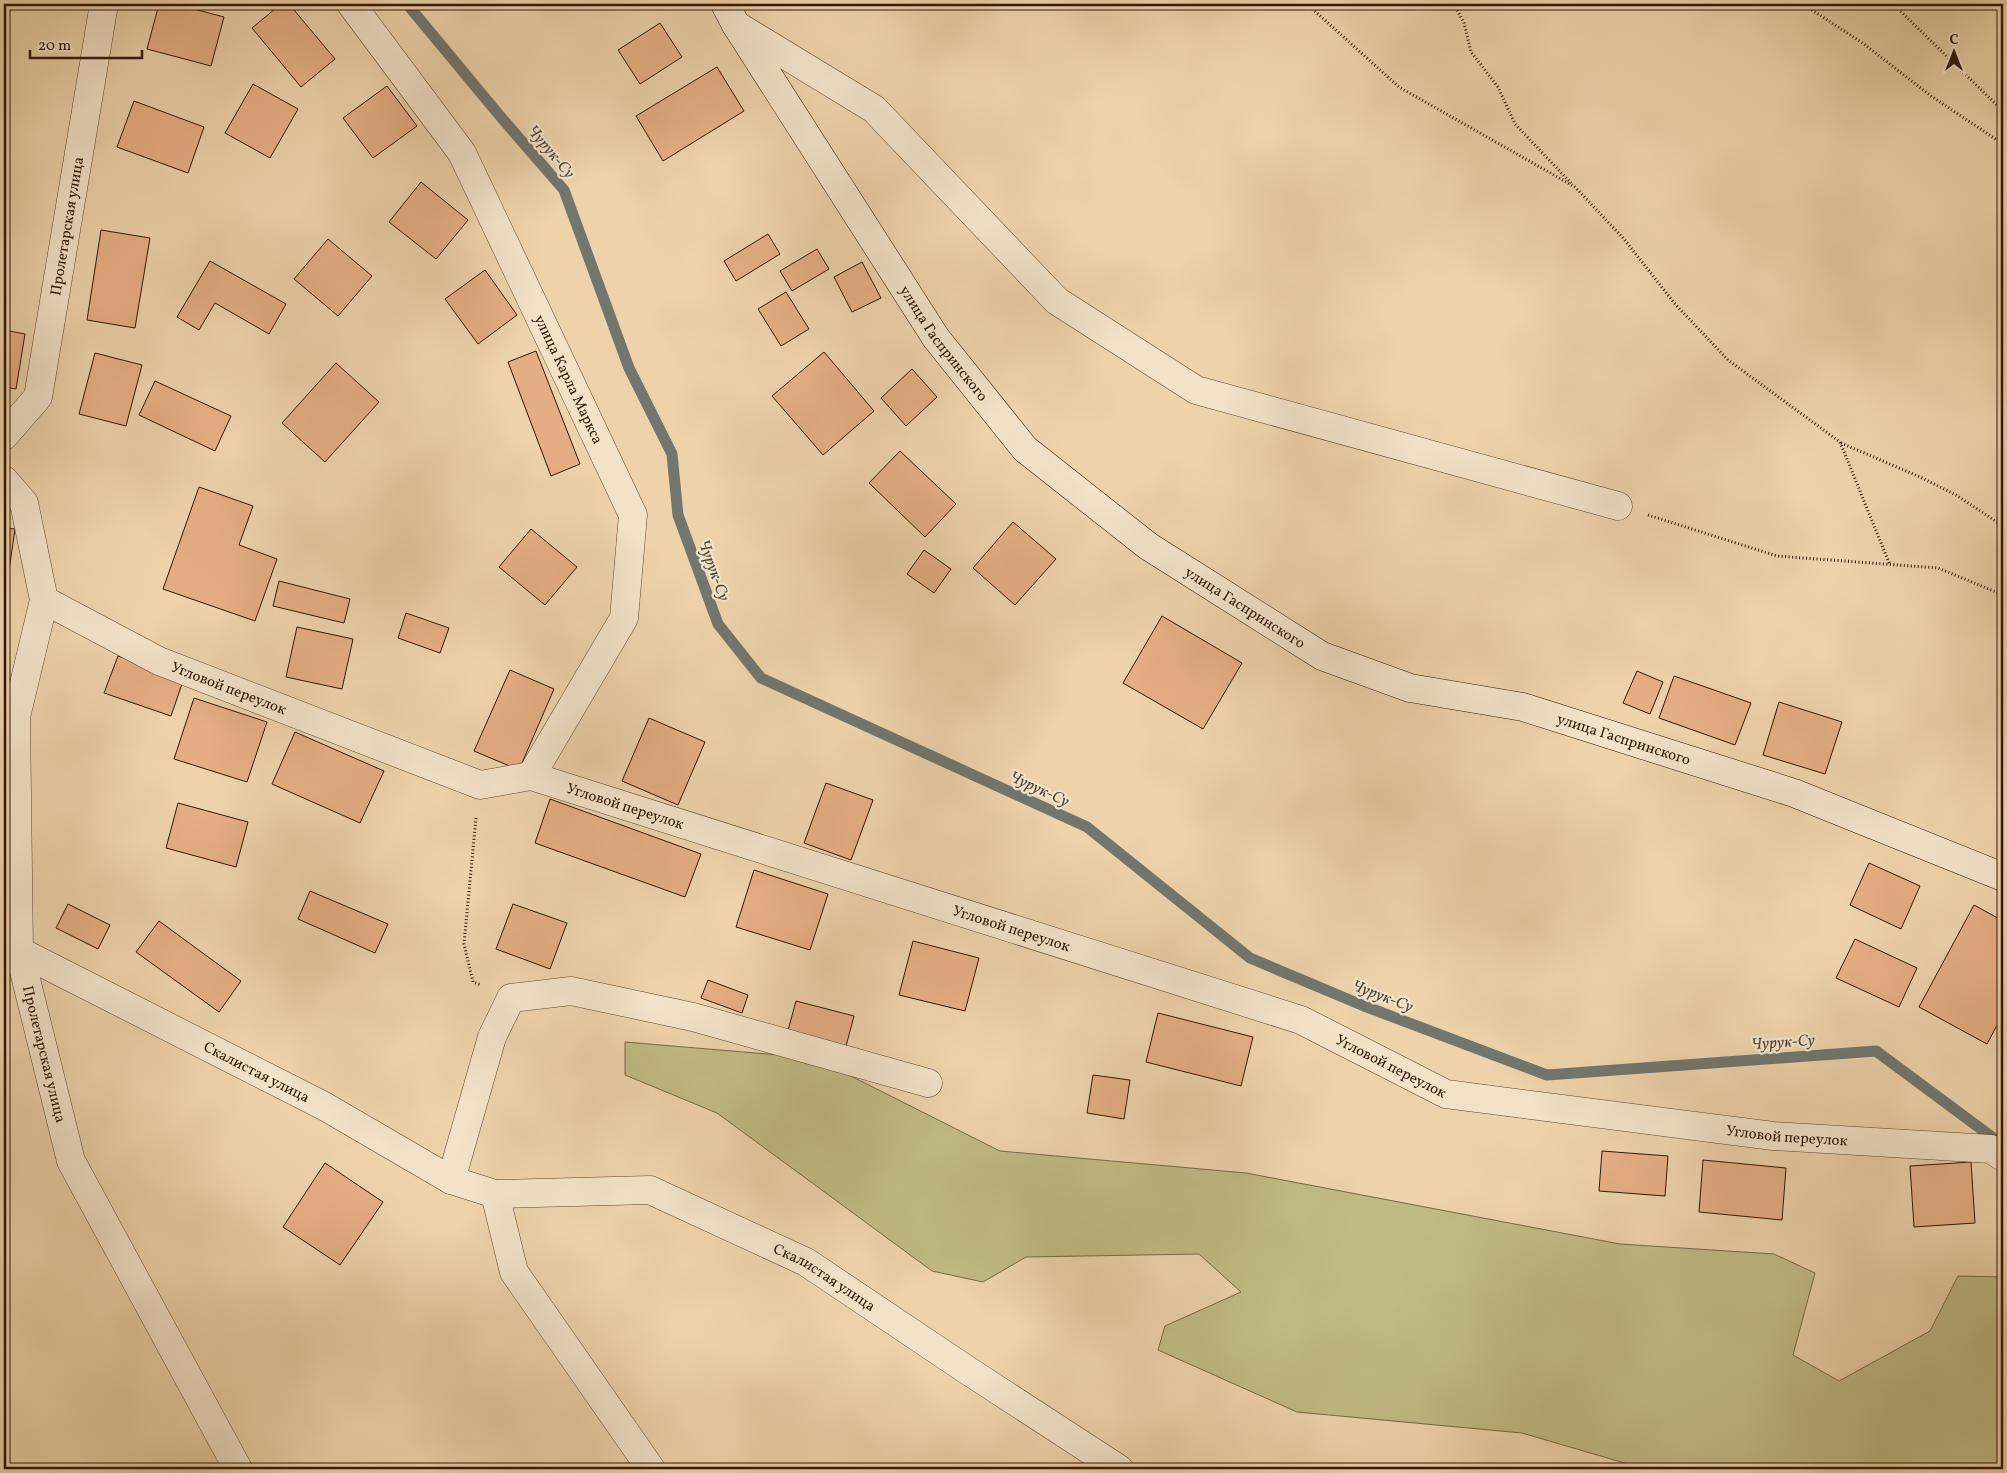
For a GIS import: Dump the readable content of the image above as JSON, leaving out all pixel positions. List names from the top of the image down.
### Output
{
  "streets": {
    "street": [
      "Пролетарская улица",
      "улица Гаспринского",
      "улица Карла Маркса",
      "Угловой переулок",
      "Скалистая улица"
    ]
  },
  "crossings": [
    ["Пролетарская улица", "Угловой переулок"],
    ["Пролетарская улица", "Скалистая улица"],
    ["улица Карла Маркса", "Угловой переулок"]
  ],
  "water": ["Чурук-Су"],
  "scale_bar": "20 m",
  "north": "top"
}
